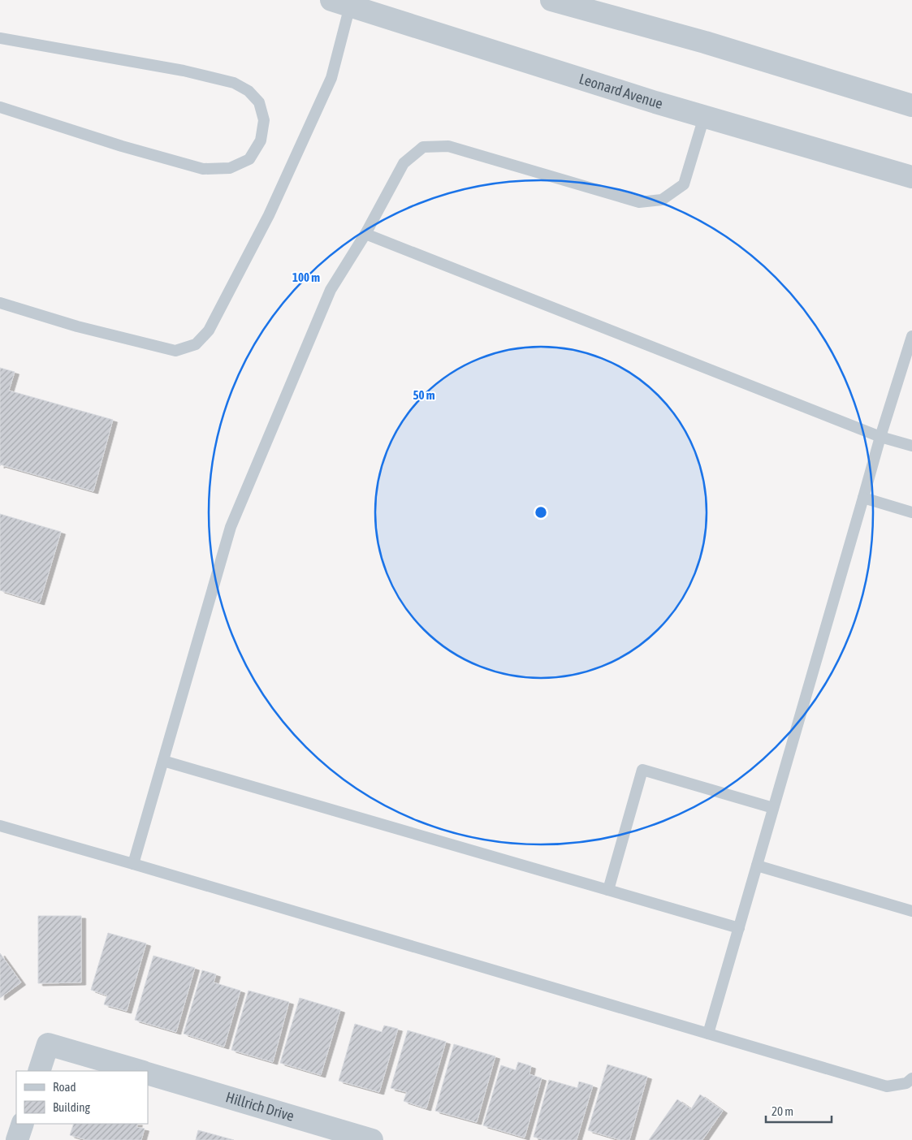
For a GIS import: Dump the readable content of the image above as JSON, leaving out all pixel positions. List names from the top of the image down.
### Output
{
  "streets": {
    "street": ["Leonard Avenue", "Hillrich Drive"]
  },
  "legend": ["Road", "Building"],
  "scale_bar": "20 m",
  "rings": ["100 m", "50 m"]
}
